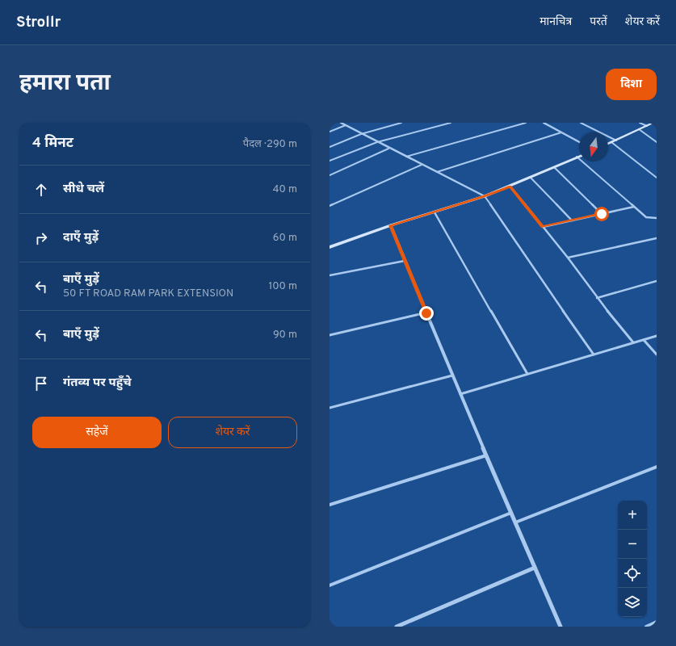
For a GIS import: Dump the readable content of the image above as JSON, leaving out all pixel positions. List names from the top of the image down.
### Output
{
  "north": "bottom",
  "page": {
    "header": "Strollr",
    "nav": ["मानचित्र", "परतें", "शेयर करें"],
    "buttons": [
      "दिशा",
      ["सहेजें", "शेयर करें"]
    ],
    "title": "हमारा पता",
    "heading": ["4 मिनट", "पैदल · 290 m"],
    "list": [
      ["सीधे चलें", "40 m"],
      ["दाएँ मुड़ें", "60 m"],
      ["बाएँ मुड़ें", "50 FT ROAD RAM PARK EXTENSION", "100 m"],
      ["बाएँ मुड़ें", "90 m"],
      "गंतव्य पर पहुँचे"
    ],
    "map_buttons": ["+", "−"]
  }
}
